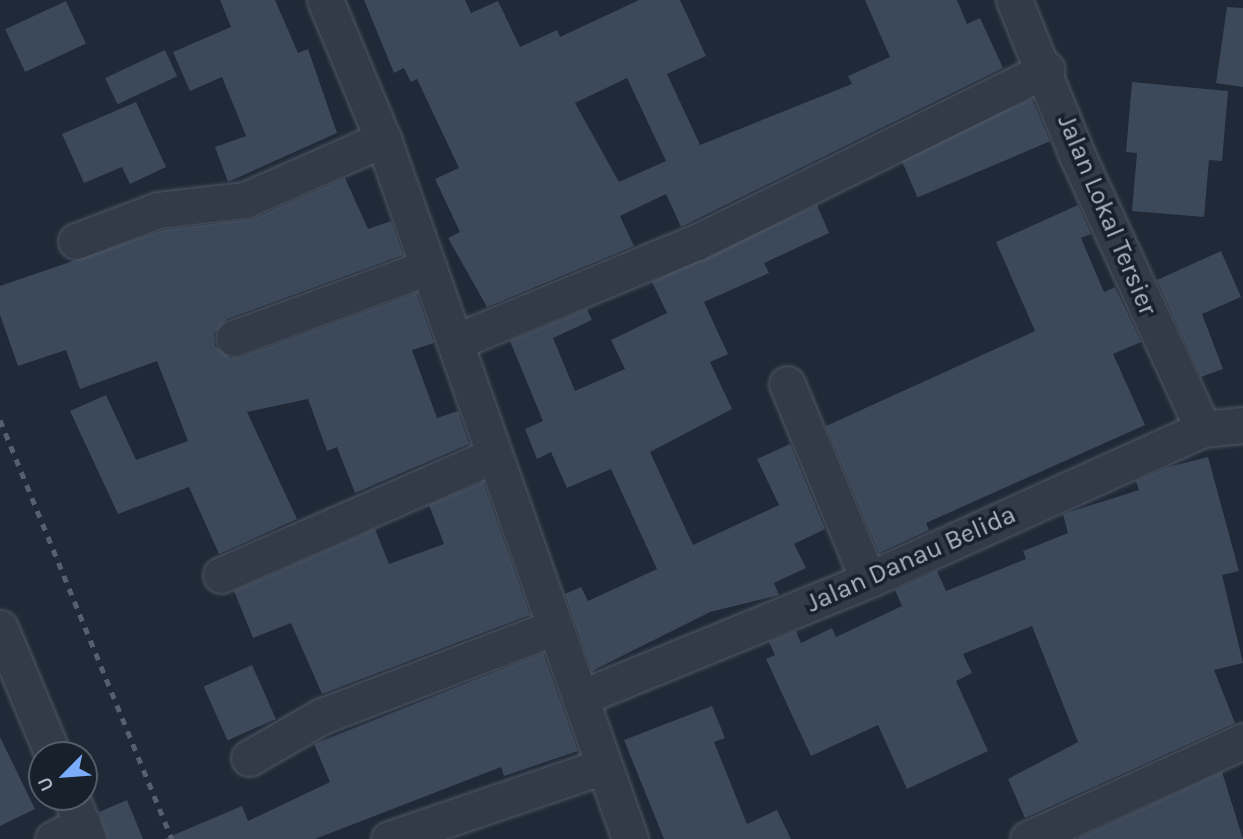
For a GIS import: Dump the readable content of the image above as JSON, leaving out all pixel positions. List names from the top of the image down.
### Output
{
  "streets": {
    "street": ["Jalan Lokal Tersier", "Jalan Danau Belida"]
  },
  "crossings": [
    ["Jalan Lokal Tersier", "Jalan Danau Belida"]
  ],
  "north": "bottom left"
}
